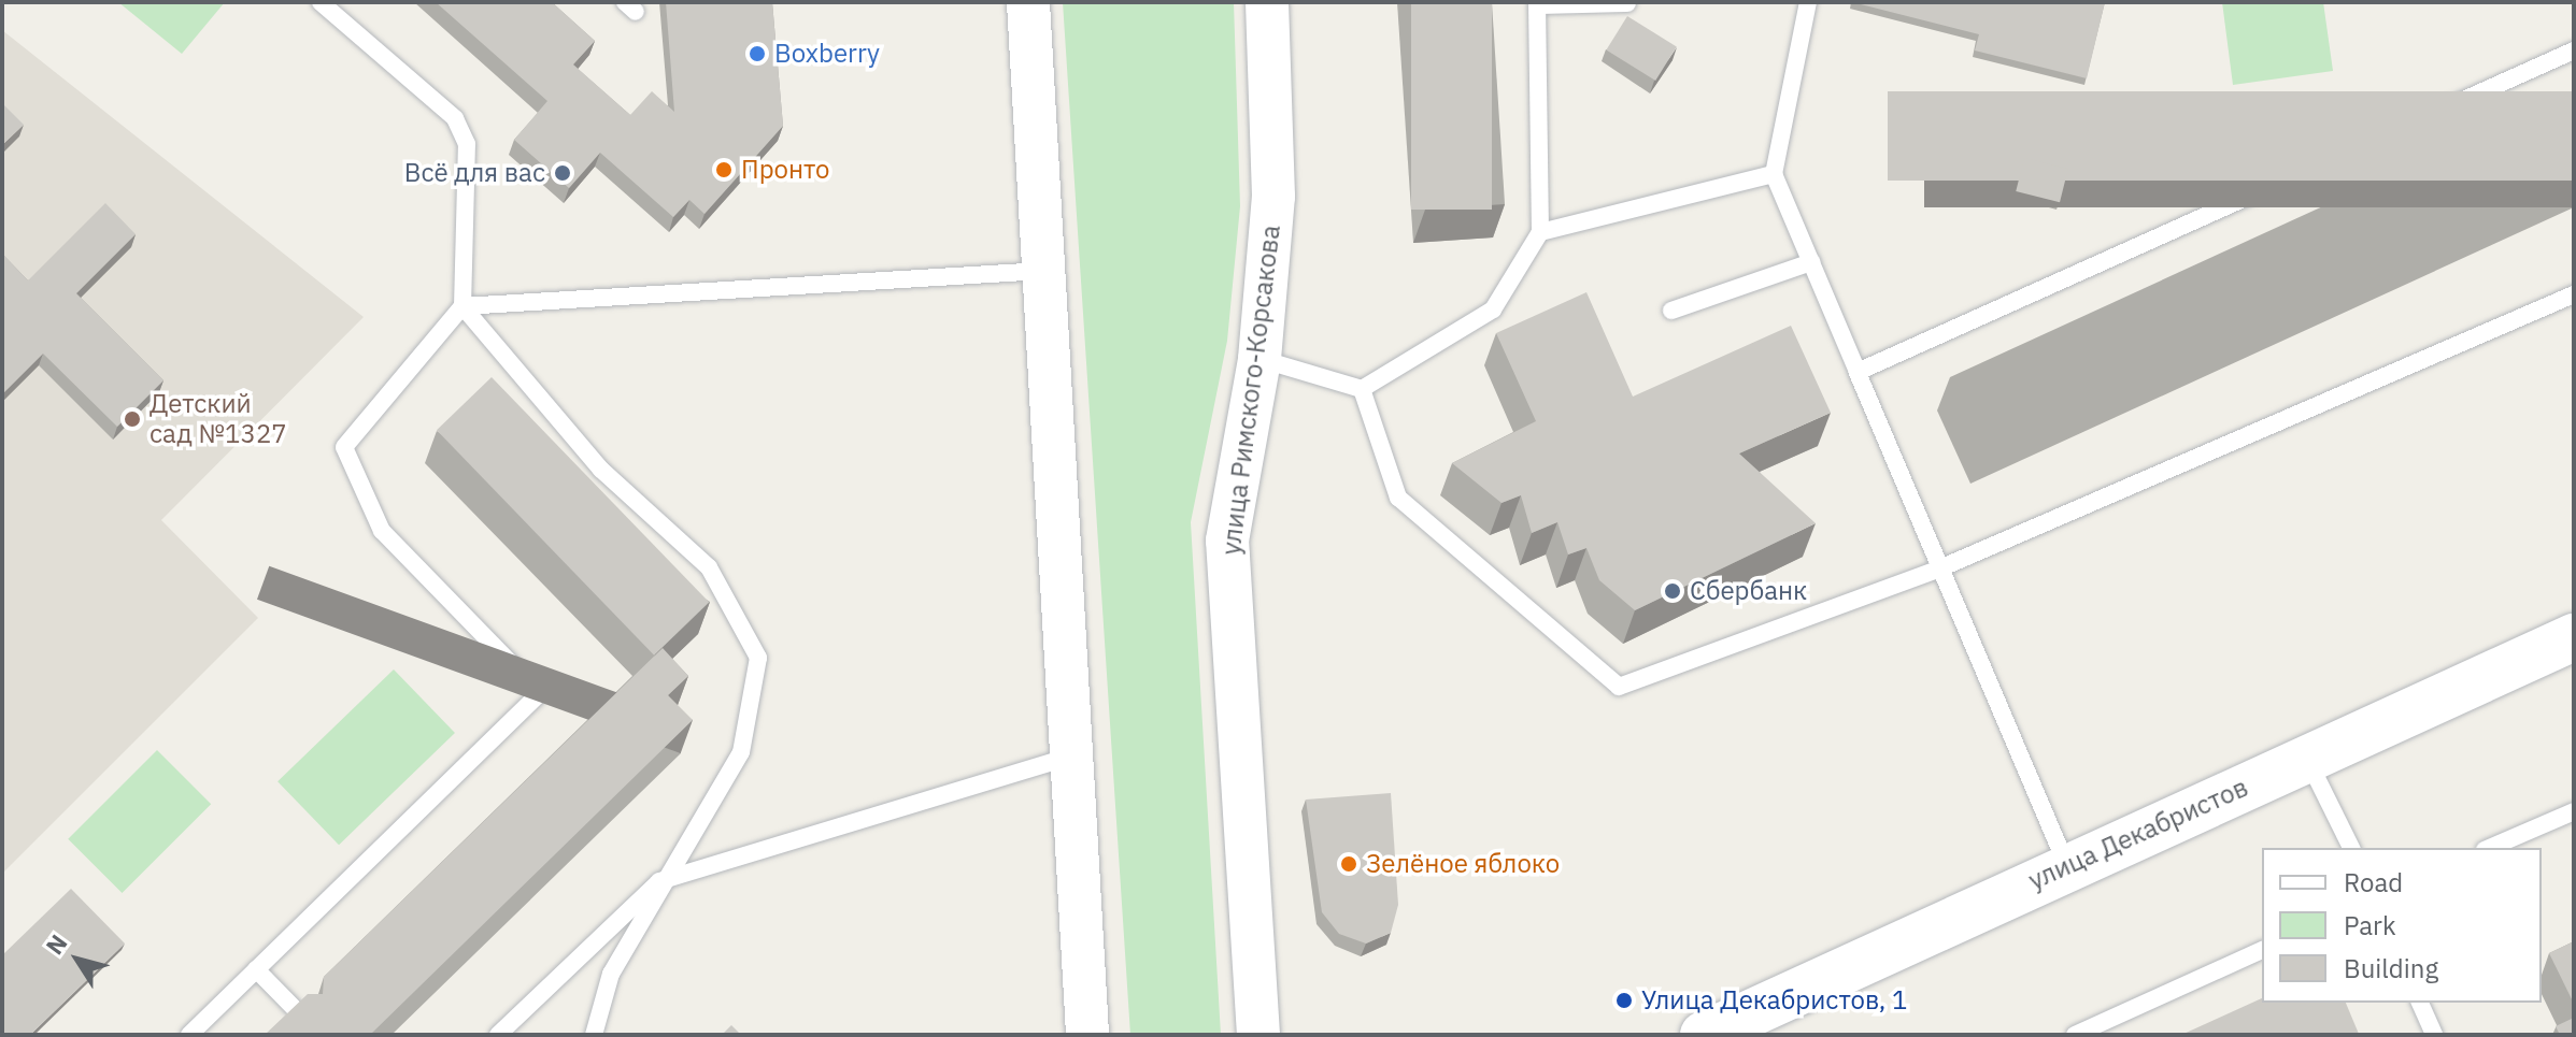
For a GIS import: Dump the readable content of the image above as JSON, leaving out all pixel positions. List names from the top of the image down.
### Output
{
  "streets": {
    "main road": ["улица Декабристов"],
    "street": ["улица Римского-Корсакова"]
  },
  "places": [
    "Boxberry",
    "Пронто",
    "Всё для вас",
    "Детский сад №1327",
    "Сбербанк",
    "Зелёное яблоко",
    "Улица Декабристов, 1"
  ],
  "legend": ["Road", "Park", "Building"],
  "north": "top left"
}
